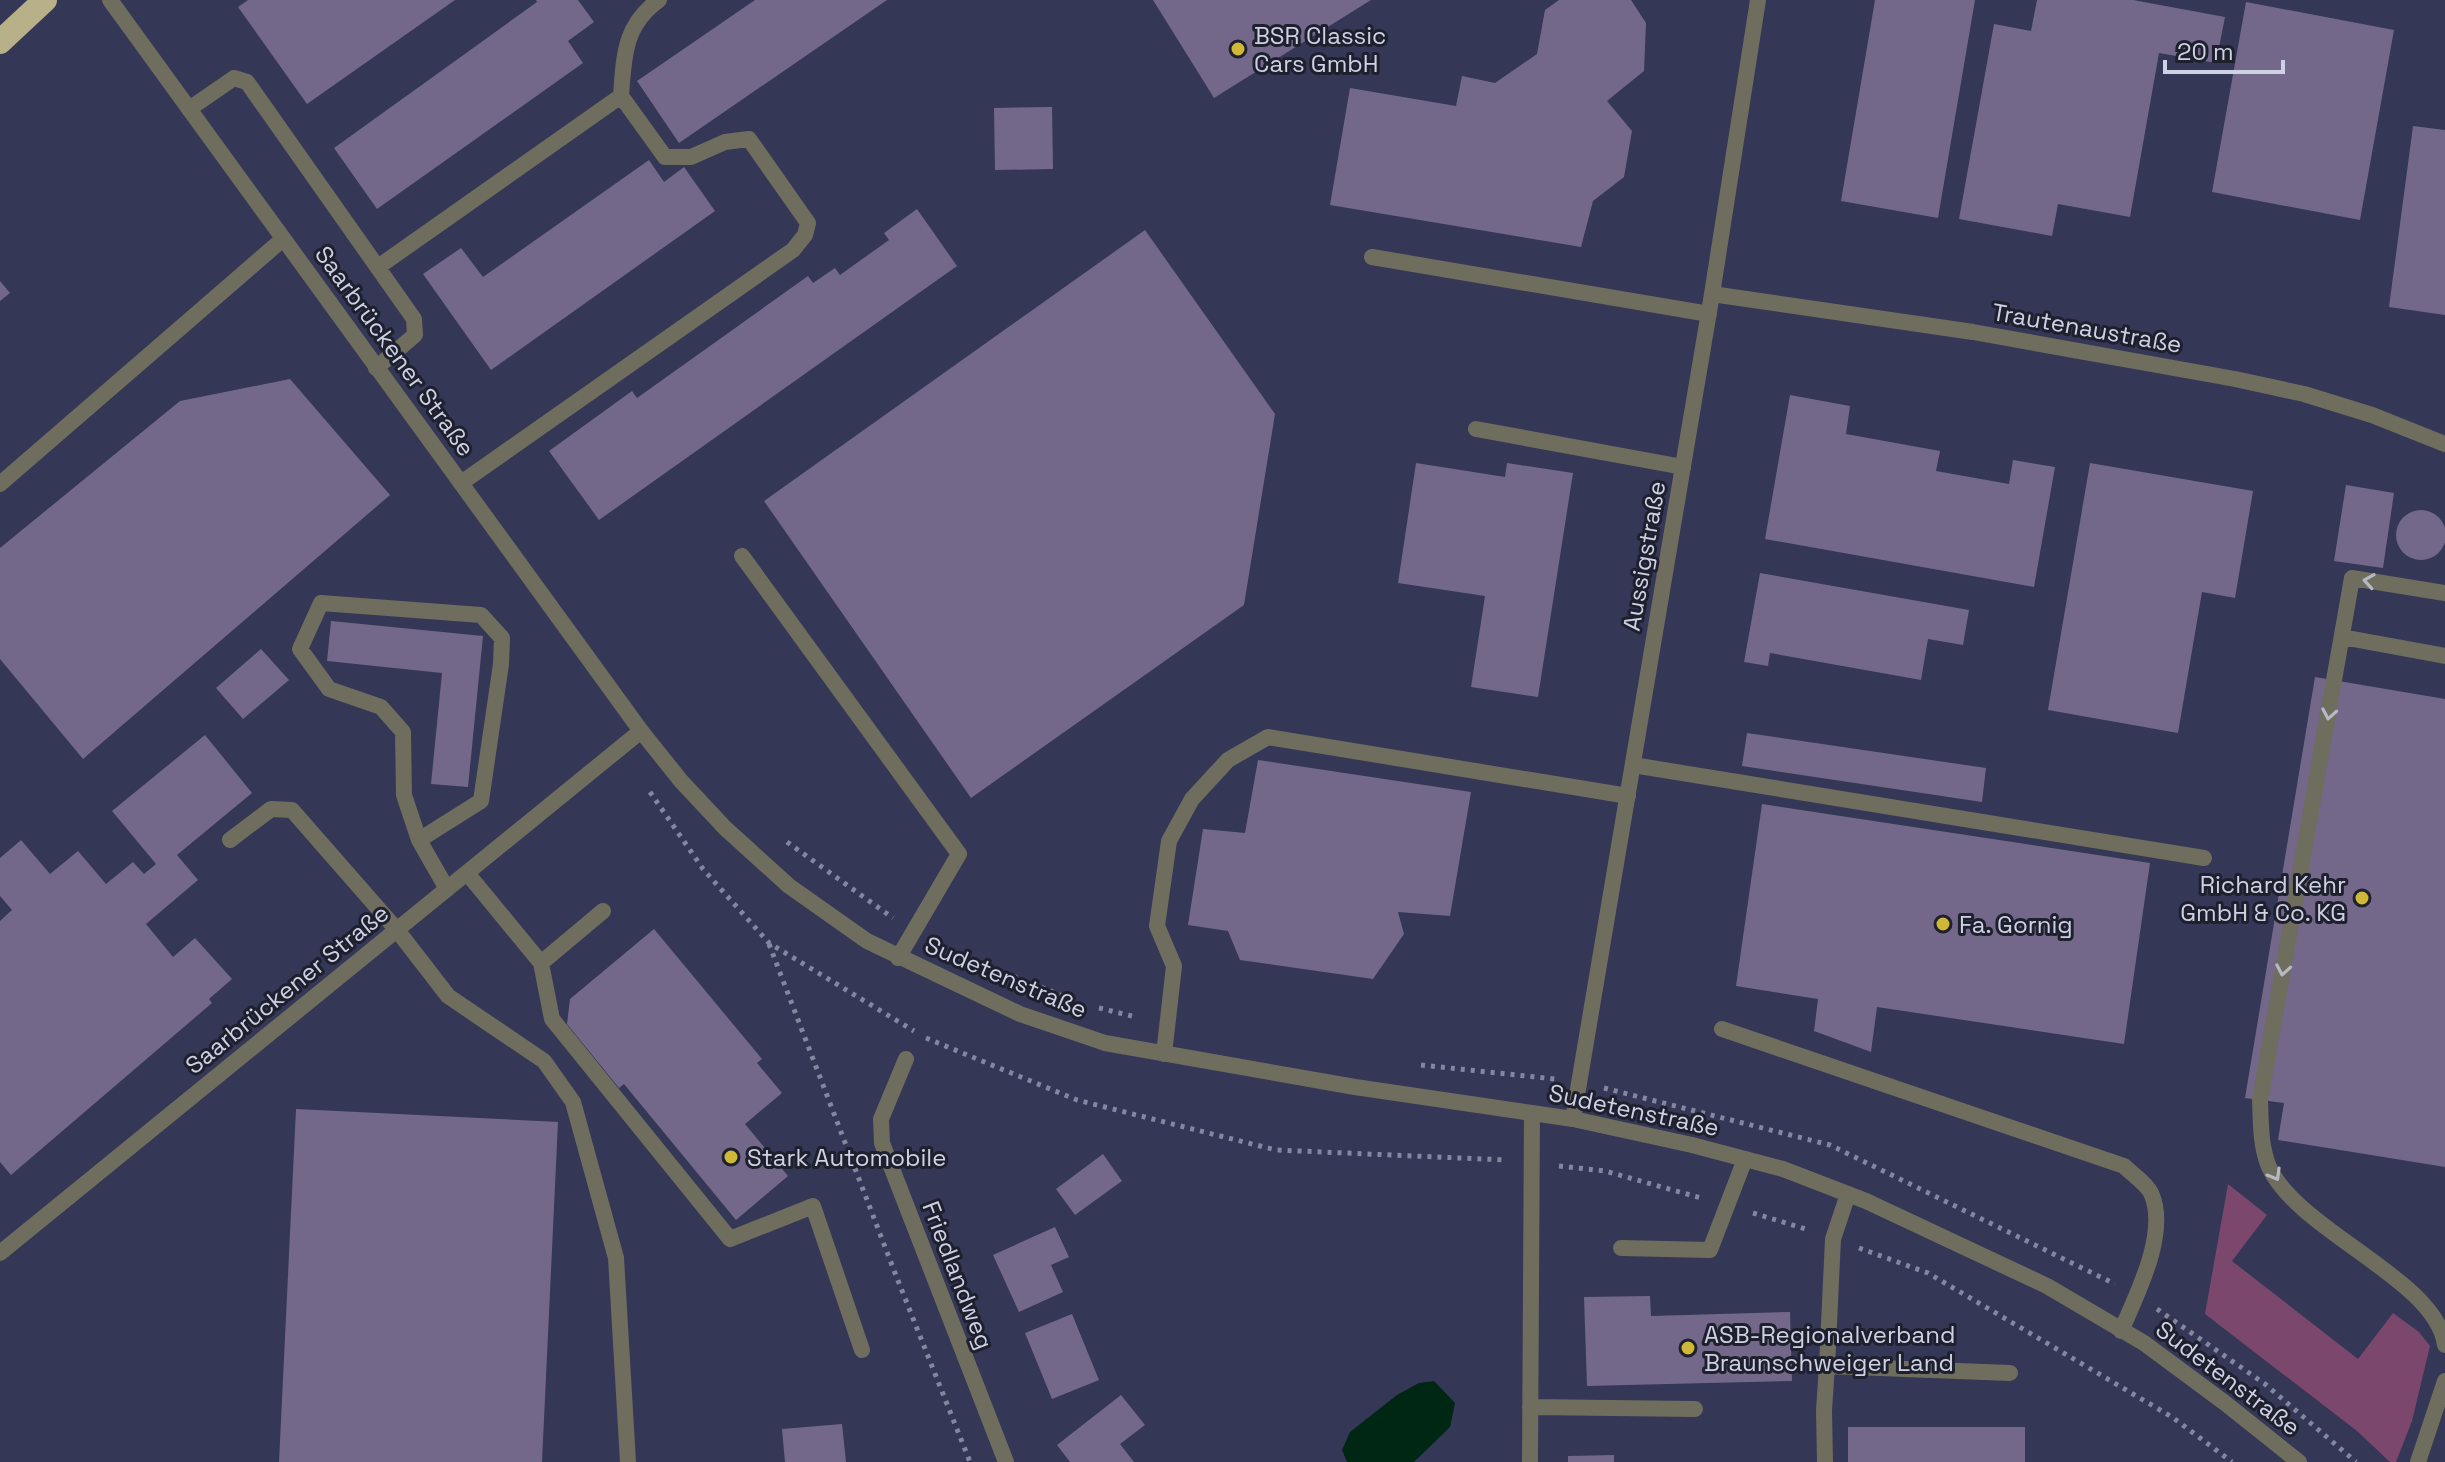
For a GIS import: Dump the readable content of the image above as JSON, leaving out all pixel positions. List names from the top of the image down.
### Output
{
  "streets": {
    "street": [
      "Trautenaustraße",
      "Saarbrückener Straße",
      "Aussigstraße",
      "Sudetenstraße",
      "Friedlandweg"
    ]
  },
  "crossings": [
    ["Trautenaustraße", "Aussigstraße"],
    ["Saarbrückener Straße", "Sudetenstraße"],
    ["Aussigstraße", "Sudetenstraße"]
  ],
  "places": [
    "BSR Classic Cars GmbH",
    "Richard Kehr GmbH & Co. KG",
    "Fa. Gornig",
    "Stark Automobile",
    "ASB-Regionalverband Braunschweiger Land"
  ],
  "scale_bar": "20 m"
}
